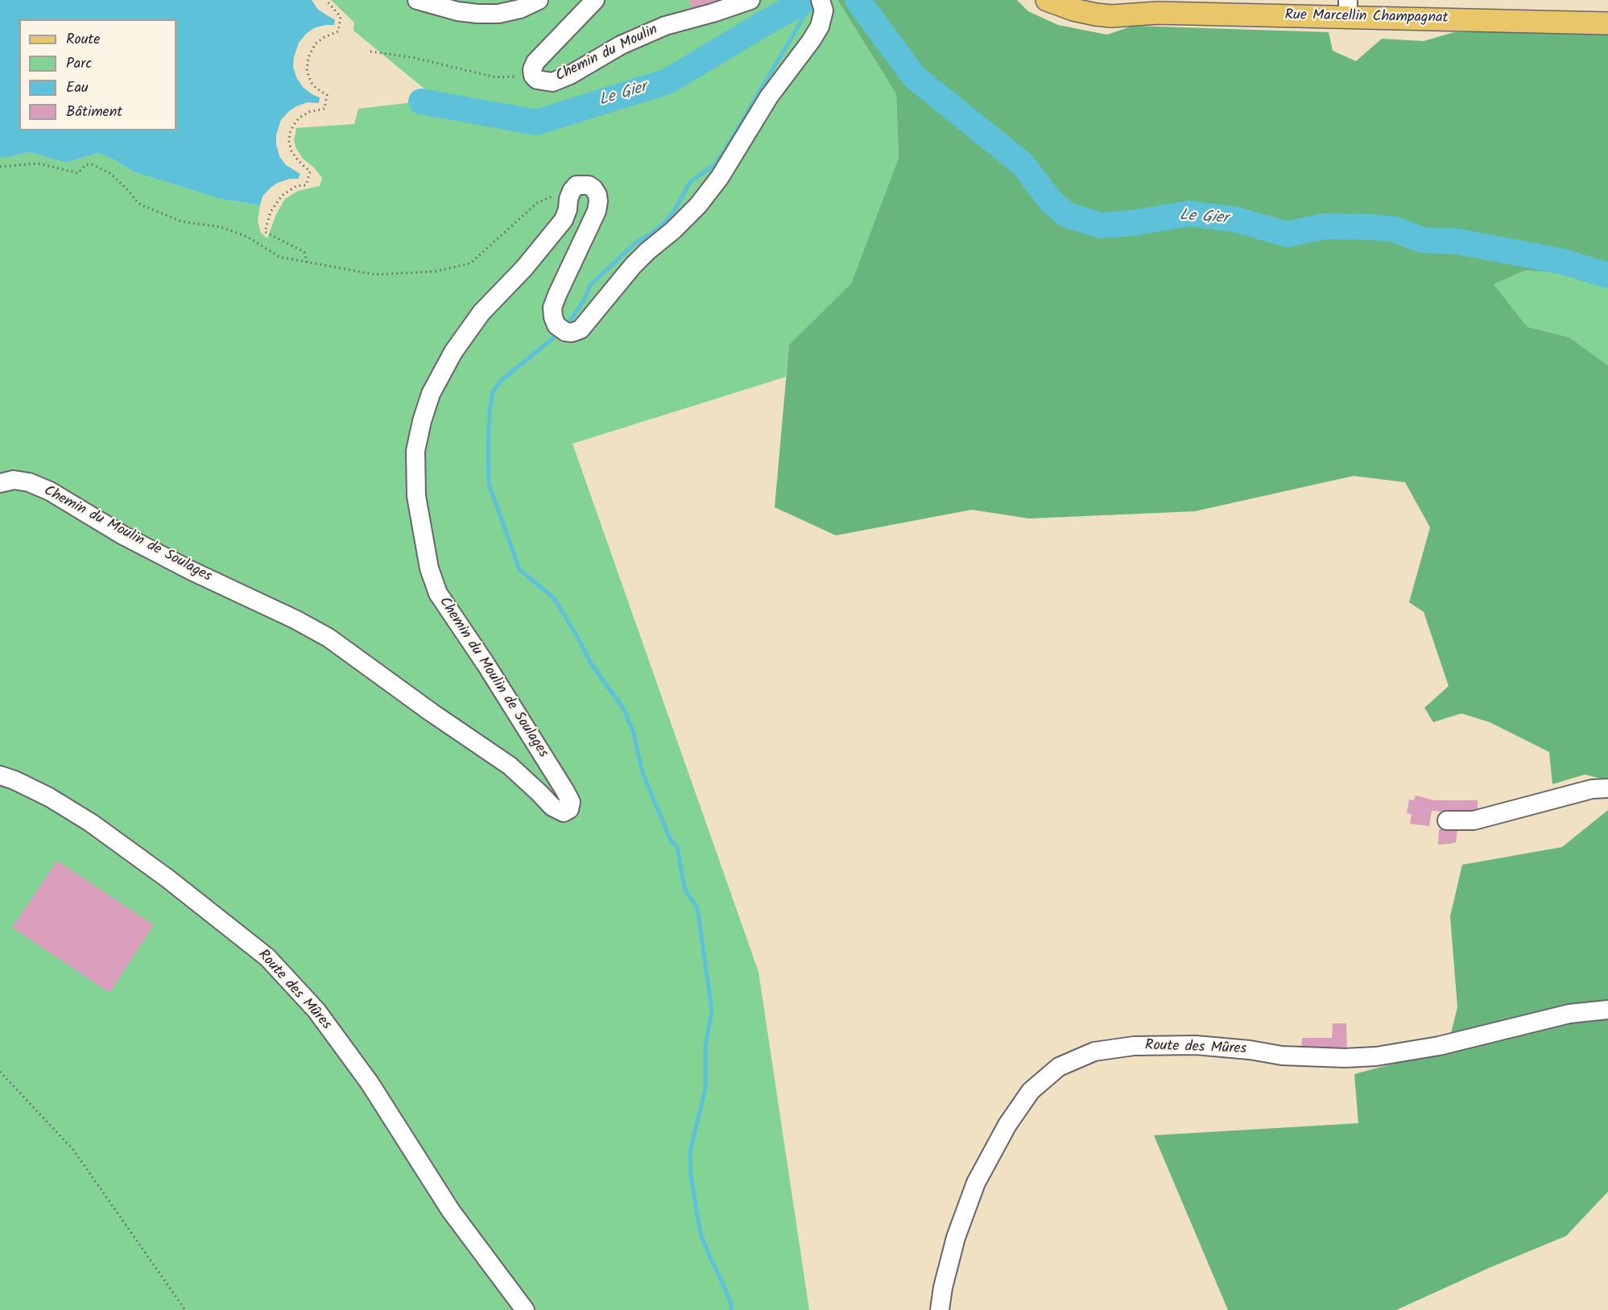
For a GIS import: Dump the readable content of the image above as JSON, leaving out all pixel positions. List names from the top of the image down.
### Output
{
  "streets": {
    "main road": ["Rue Marcellin Champagnat"],
    "street": ["Chemin du Moulin", "Chemin du Moulin de Soulages", "Route des Mûres"]
  },
  "water": ["Le Gier"],
  "legend": [
    "Route",
    "Parc",
    "Eau",
    "Bâtiment"
  ]
}
